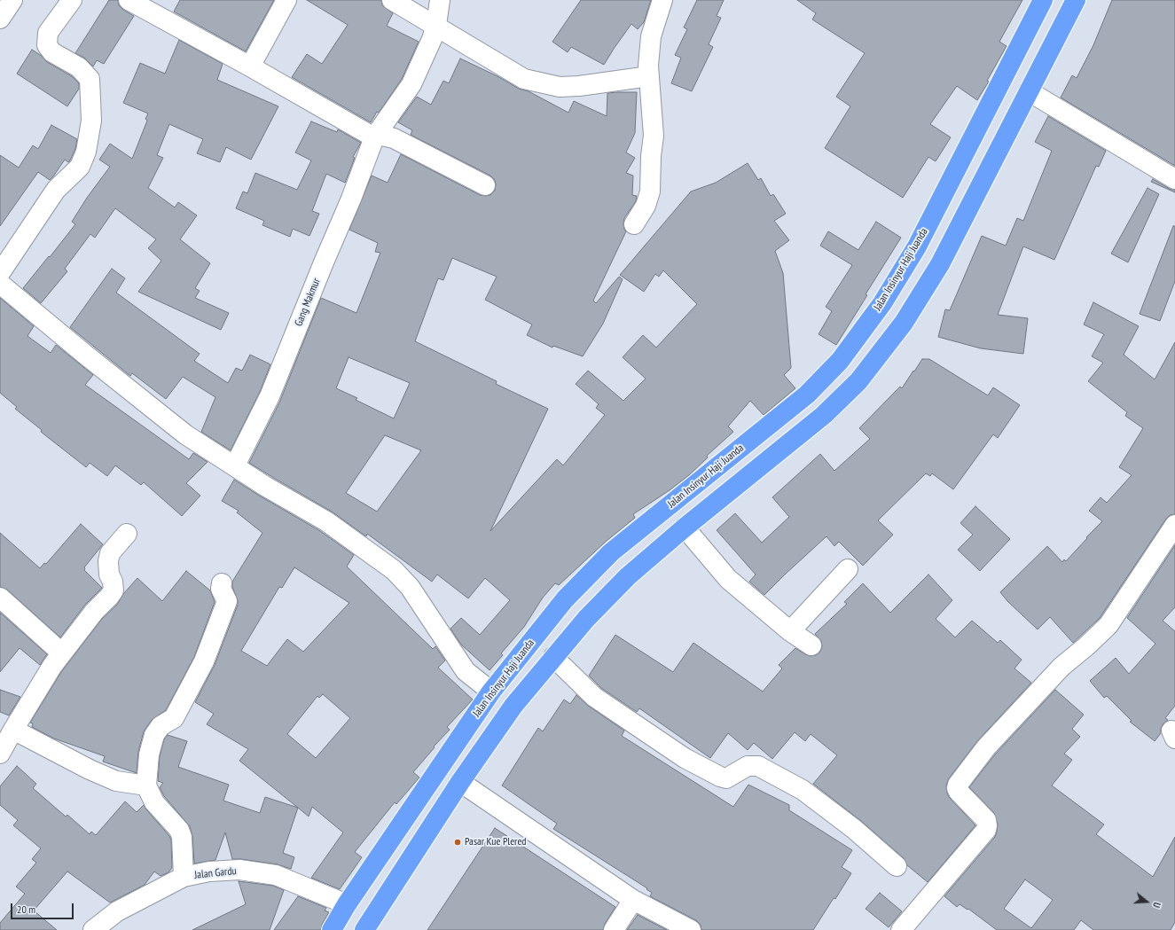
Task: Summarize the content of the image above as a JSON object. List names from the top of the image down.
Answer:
{
  "streets": {
    "highway": ["Jalan Insinyur Haji Juanda"],
    "street": ["Gang Makmur", "Jalan Gardu"]
  },
  "crossings": [
    ["Jalan Insinyur Haji Juanda", "Jalan Gardu"]
  ],
  "places": ["Pasar Kue Plered"],
  "scale_bar": "20 m",
  "north": "right"
}
